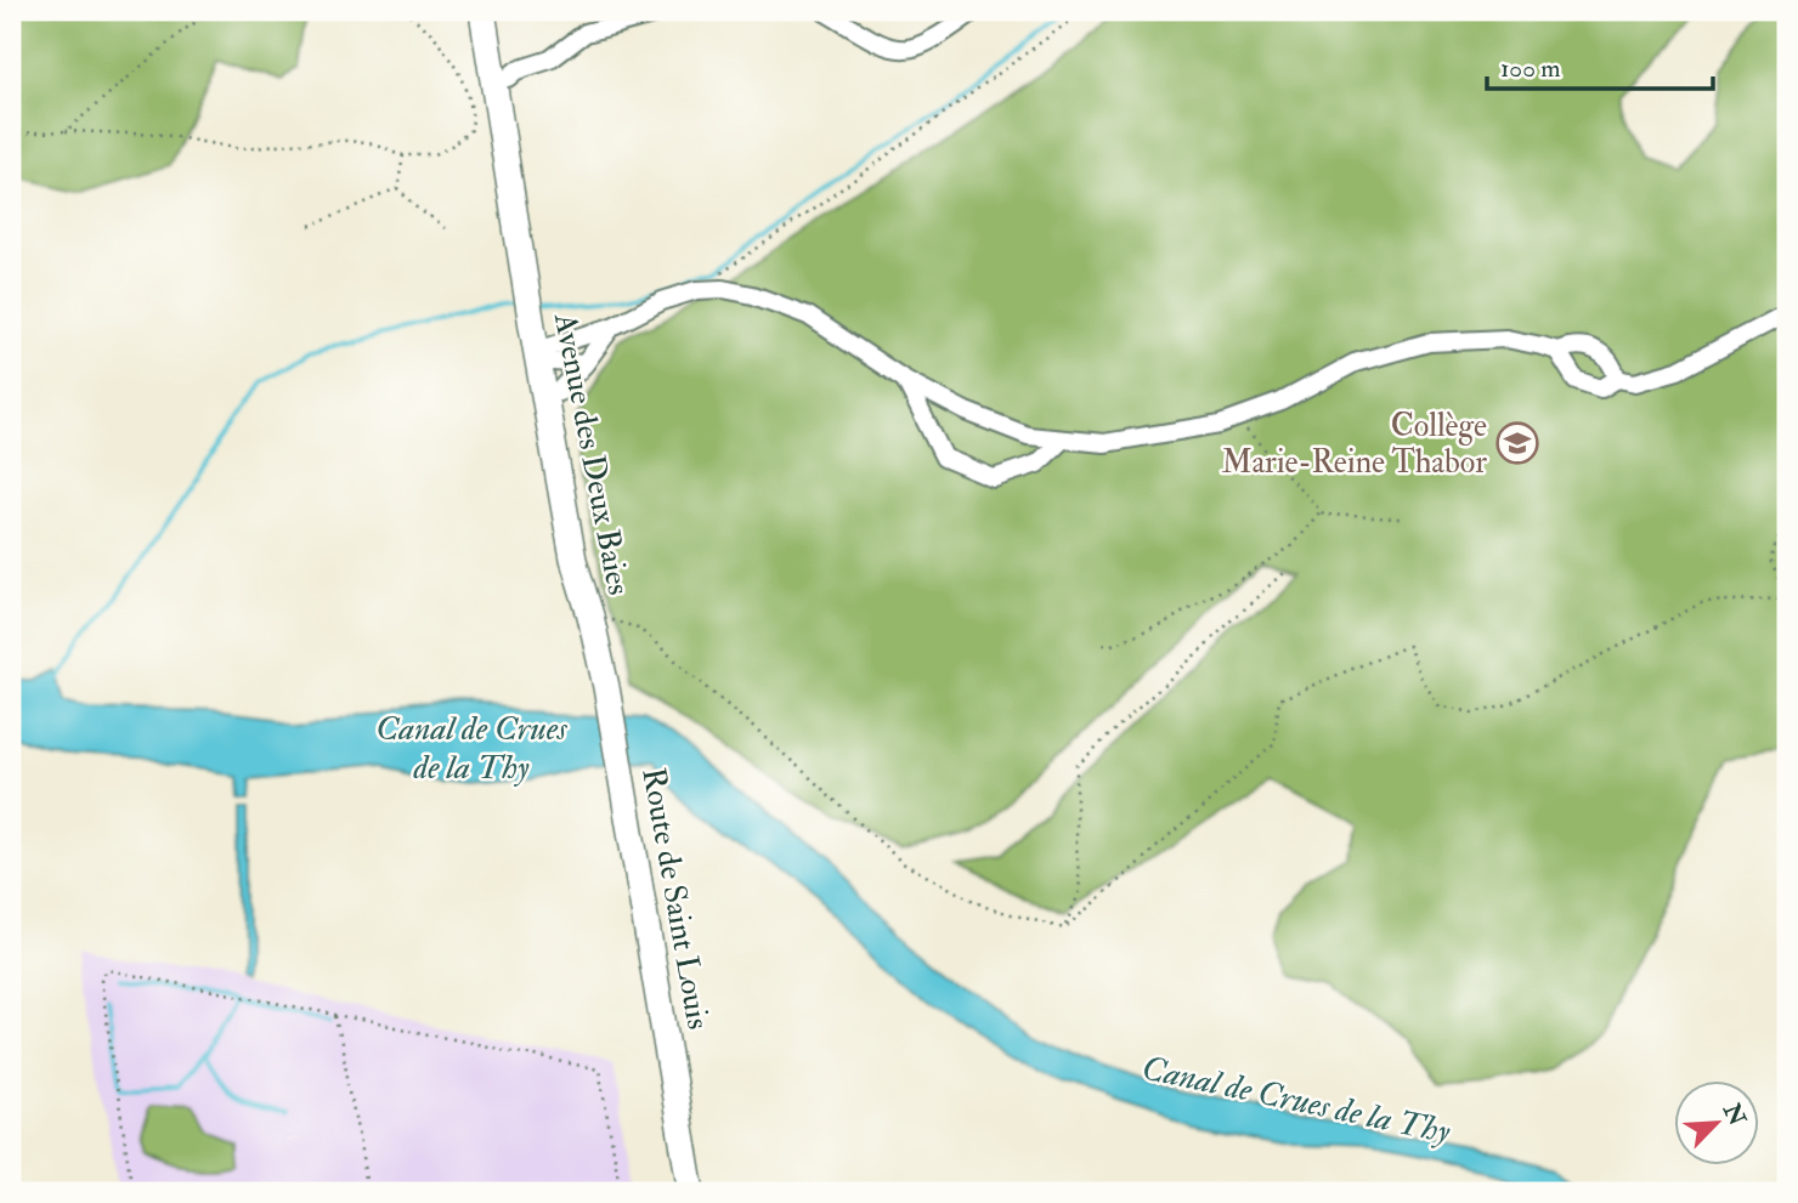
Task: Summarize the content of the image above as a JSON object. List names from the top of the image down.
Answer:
{
  "streets": {
    "main road": ["Avenue des Deux Baies", "Route de Saint Louis"]
  },
  "crossings": [
    ["Avenue des Deux Baies", "Route de Saint Louis"]
  ],
  "water": ["Canal de Crues de la Thy"],
  "places": {
    "school or university": ["Collège Marie-Reine Thabor"]
  },
  "scale_bar": "100 m",
  "north": "top right"
}
